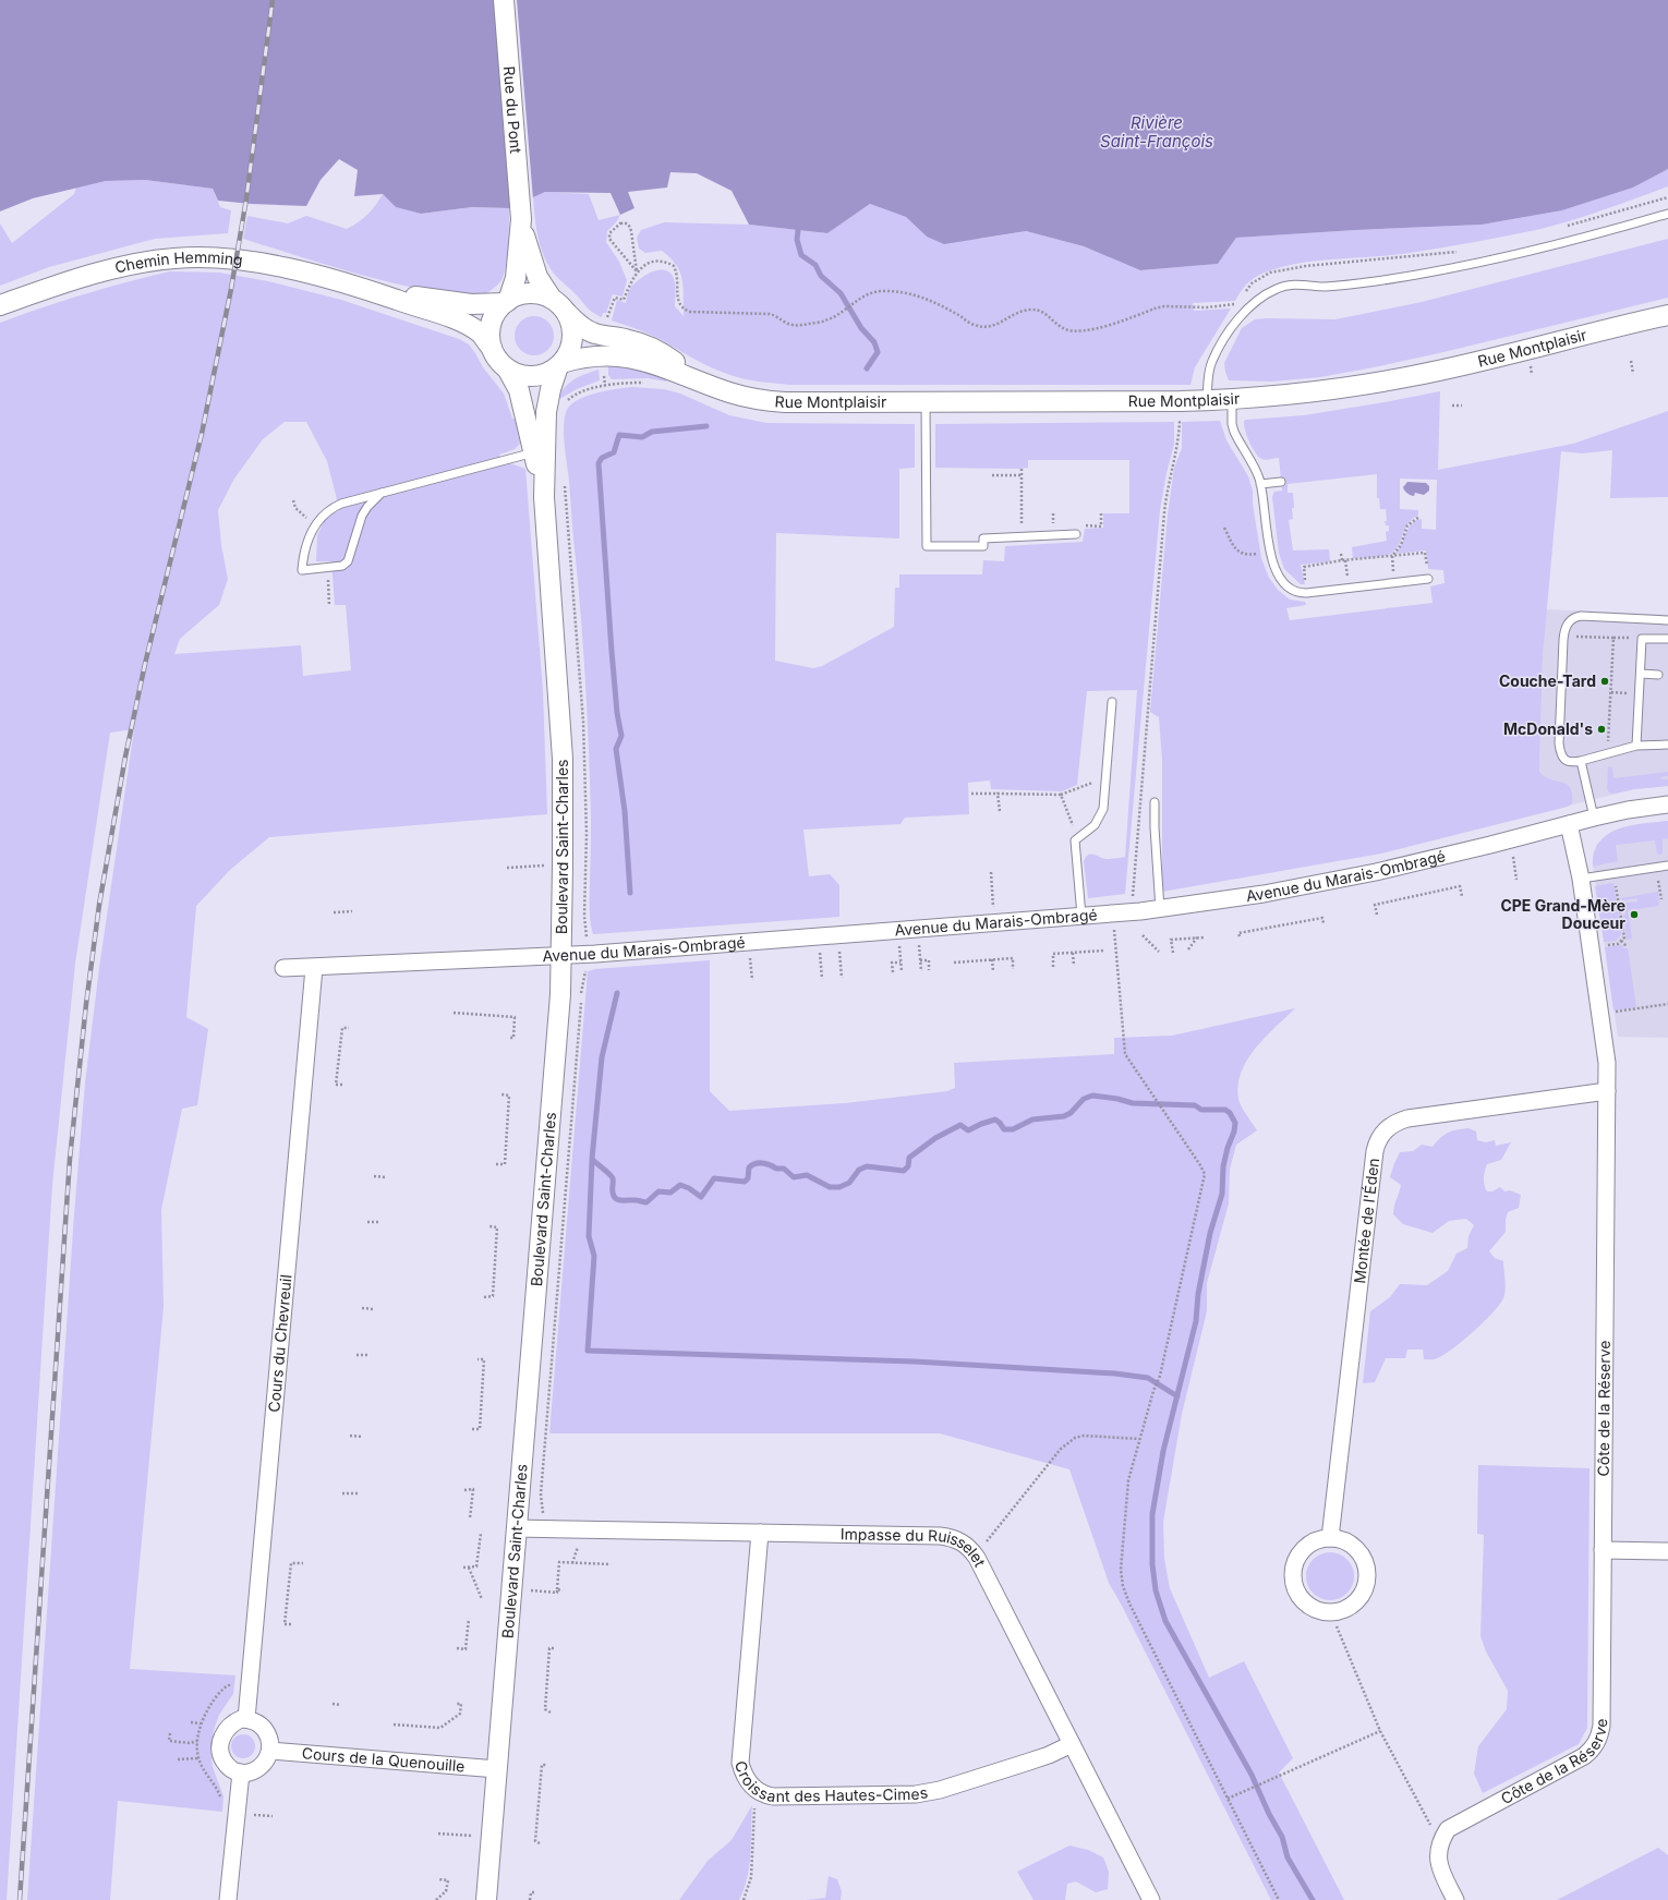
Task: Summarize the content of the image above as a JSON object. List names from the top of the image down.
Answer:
{
  "streets": {
    "street": [
      "Rue du Pont",
      "Chemin Hemming",
      "Rue Montplaisir",
      "Boulevard Saint-Charles",
      "Avenue du Marais-Ombragé",
      "Montée de l'Éden",
      "Cours du Chevreuil",
      "Côte de la Réserve",
      "Impasse du Ruisselet",
      "Cours de la Quenouille",
      "Croissant des Hautes-Cimes"
    ]
  },
  "crossings": [
    ["Chemin Hemming", "Rue Montplaisir"],
    ["Chemin Hemming", "Boulevard Saint-Charles"],
    ["Rue Montplaisir", "Boulevard Saint-Charles"],
    ["Boulevard Saint-Charles", "Avenue du Marais-Ombragé"],
    ["Boulevard Saint-Charles", "Impasse du Ruisselet"],
    ["Boulevard Saint-Charles", "Cours de la Quenouille"],
    ["Avenue du Marais-Ombragé", "Cours du Chevreuil"],
    ["Avenue du Marais-Ombragé", "Côte de la Réserve"],
    ["Montée de l'Éden", "Côte de la Réserve"],
    ["Cours du Chevreuil", "Cours de la Quenouille"],
    ["Impasse du Ruisselet", "Croissant des Hautes-Cimes"]
  ],
  "water": ["Rivière Saint-François"],
  "places": ["Couche-Tard", "McDonald's", "CPE Grand-Mère Douceur"]
}
